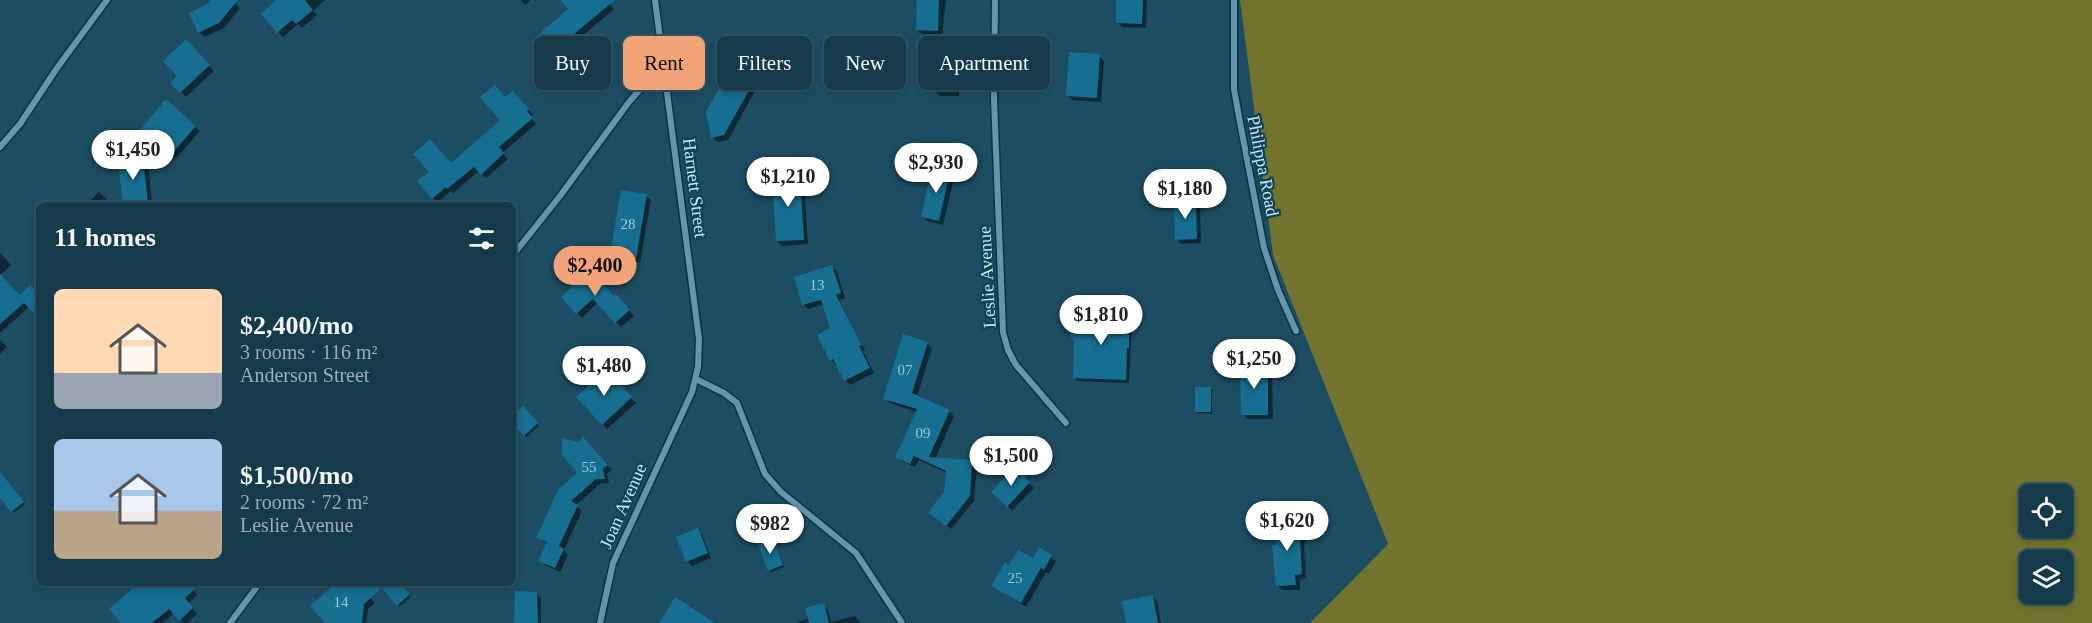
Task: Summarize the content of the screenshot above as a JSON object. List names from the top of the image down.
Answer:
{
  "streets": {
    "street": [
      "Philippa Road",
      "Harnett Street",
      "Leslie Avenue",
      "Joan Avenue"
    ]
  },
  "crossings": [
    ["Harnett Street", "Joan Avenue"]
  ],
  "house_numbers": [
    "28",
    "13",
    "07",
    "09",
    "55",
    "25",
    "14"
  ],
  "page": {
    "chip": [
      "Buy",
      "Rent",
      "Filters",
      "New",
      "Apartment"
    ],
    "price": [
      "$1,450",
      "$2,930",
      "$1,210",
      "$1,180",
      "$2,400",
      "$1,810",
      "$1,250",
      "$1,480",
      "$1,500",
      "$1,620",
      "$982"
    ],
    "heading": "11 homes",
    "list": [
      {
        "name": "$2,400/mo",
        "note": "3 rooms · 116 m² · Anderson Street"
      },
      {
        "name": "$1,500/mo",
        "note": "2 rooms · 72 m² · Leslie Avenue"
      }
    ]
  }
}
